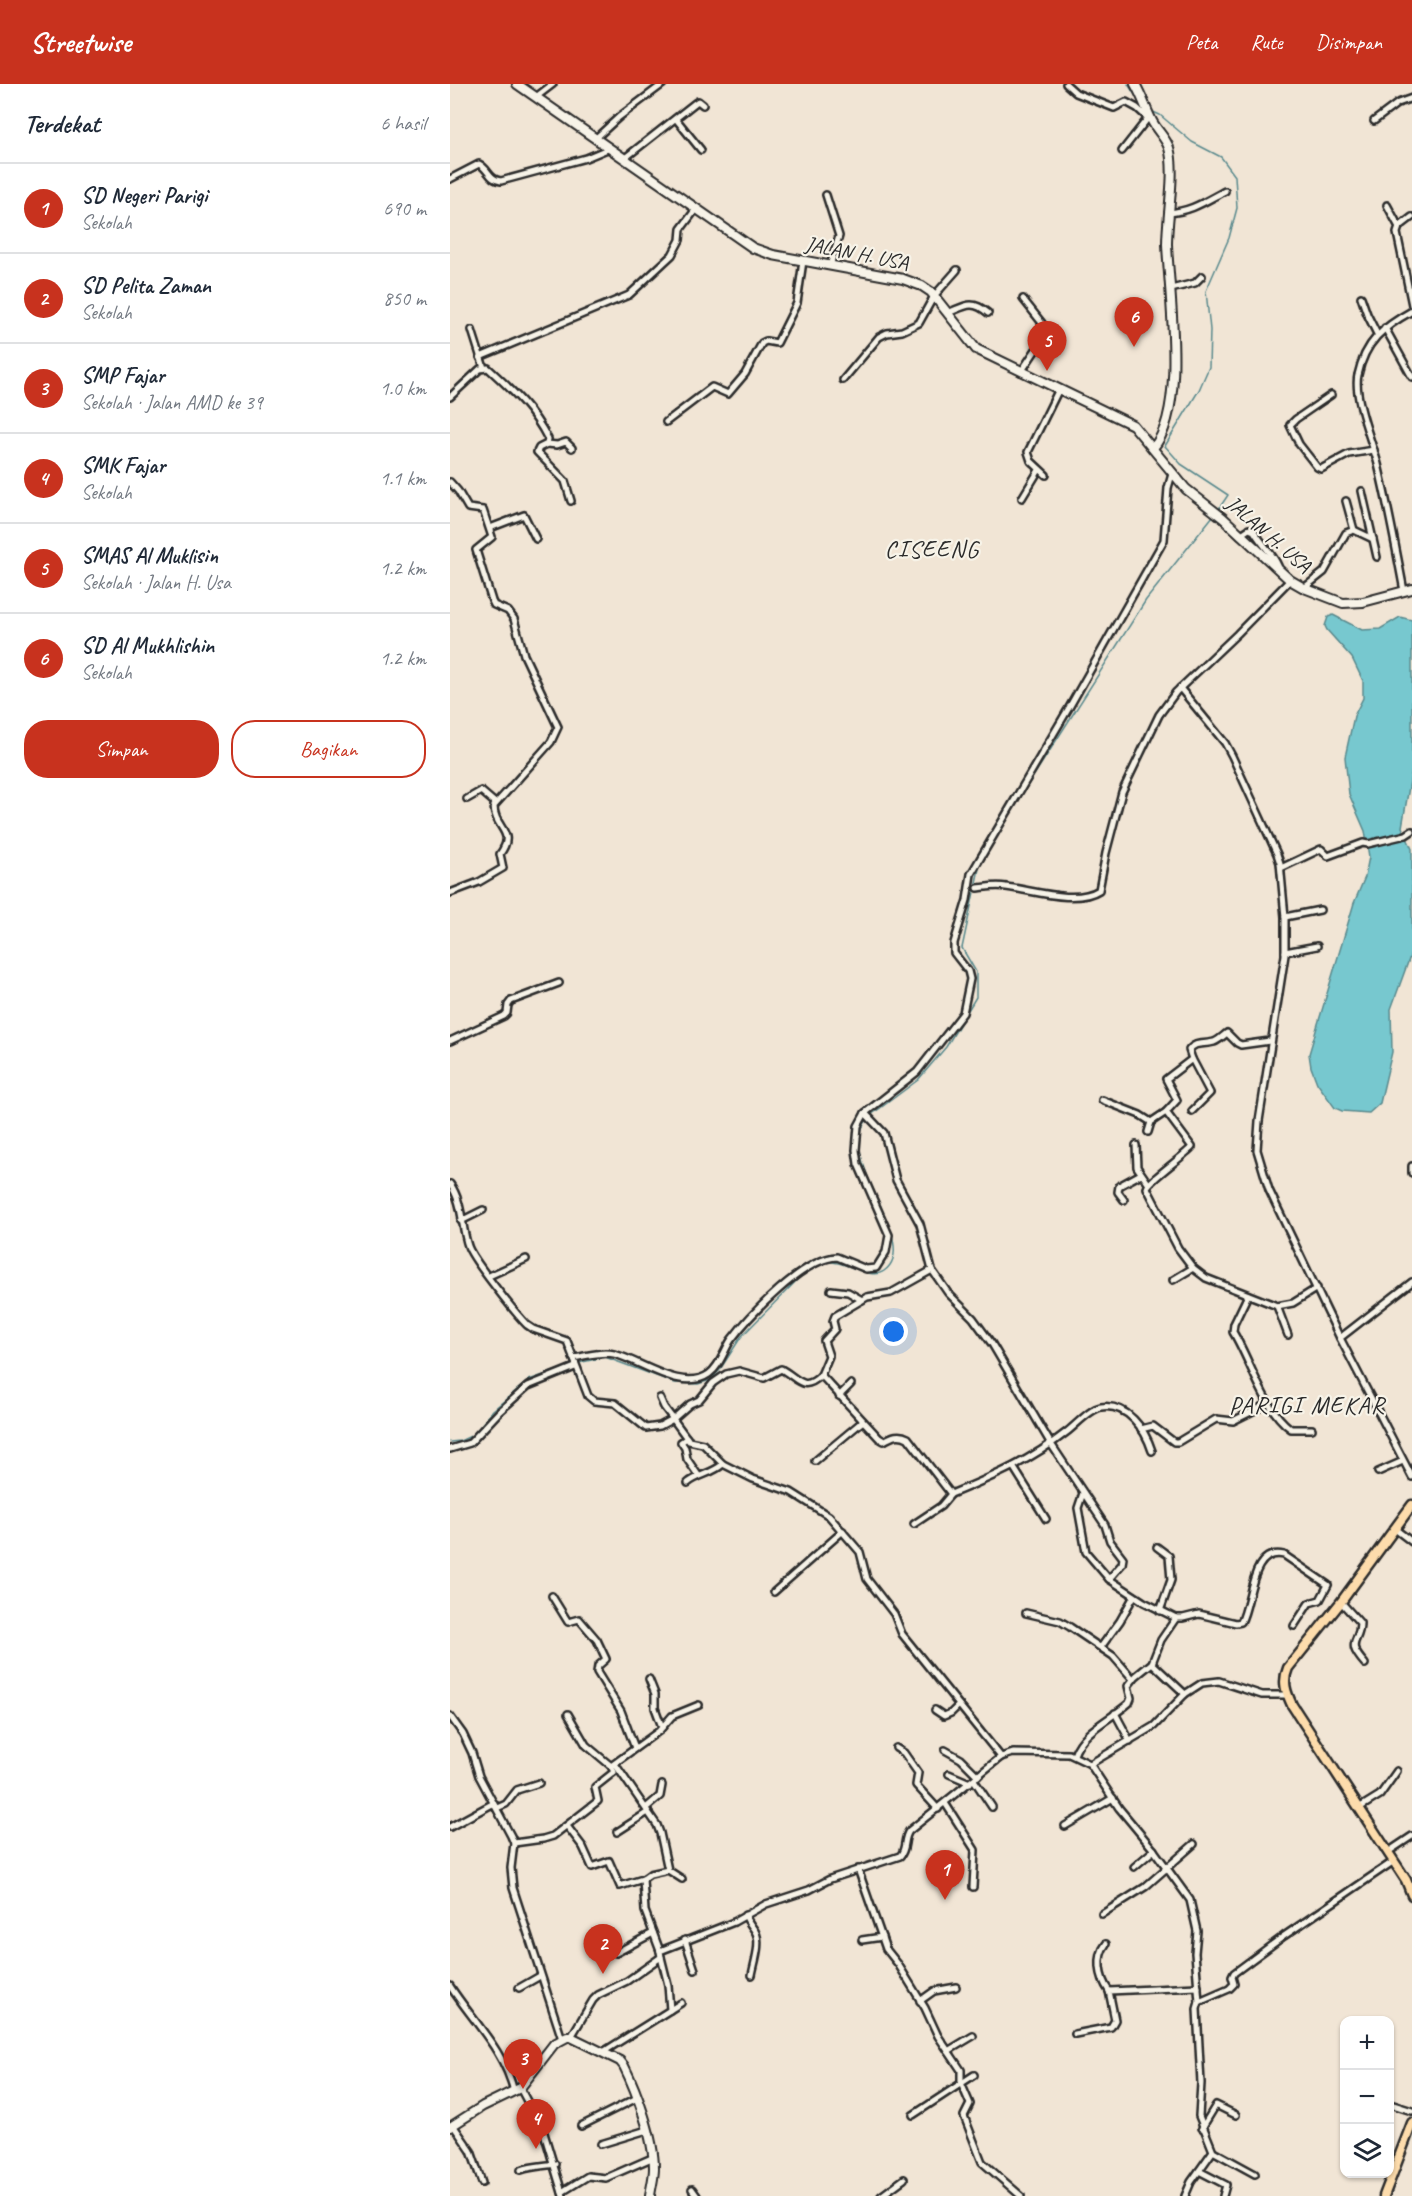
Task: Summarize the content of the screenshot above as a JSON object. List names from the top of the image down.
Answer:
{
  "streets": {
    "street": ["JALAN H. USA"]
  },
  "districts": ["CISEENG", "PARIGI MEKAR"],
  "page": {
    "header": "Streetwise",
    "nav": ["Peta", "Rute", "Disimpan"],
    "heading": ["Terdekat", "6 hasil"],
    "list": [
      {
        "mark": "1",
        "name": "SD Negeri Parigi",
        "note": "Sekolah",
        "value": "690 m"
      },
      {
        "mark": "2",
        "name": "SD Pelita Zaman",
        "note": "Sekolah",
        "value": "850 m"
      },
      {
        "mark": "3",
        "name": "SMP Fajar",
        "note": "Sekolah · Jalan AMD ke 39",
        "value": "1.0 km"
      },
      {
        "mark": "4",
        "name": "SMK Fajar",
        "note": "Sekolah",
        "value": "1.1 km"
      },
      {
        "mark": "5",
        "name": "SMAS Al Muklisin",
        "note": "Sekolah · Jalan H. Usa",
        "value": "1.2 km"
      },
      {
        "mark": "6",
        "name": "SD Al Mukhlishin",
        "note": "Sekolah",
        "value": "1.2 km"
      }
    ],
    "pins": [
      "6",
      "5",
      "1",
      "2",
      "3",
      "4"
    ],
    "buttons": ["Simpan", "Bagikan"],
    "map_buttons": ["+", "−"]
  }
}
